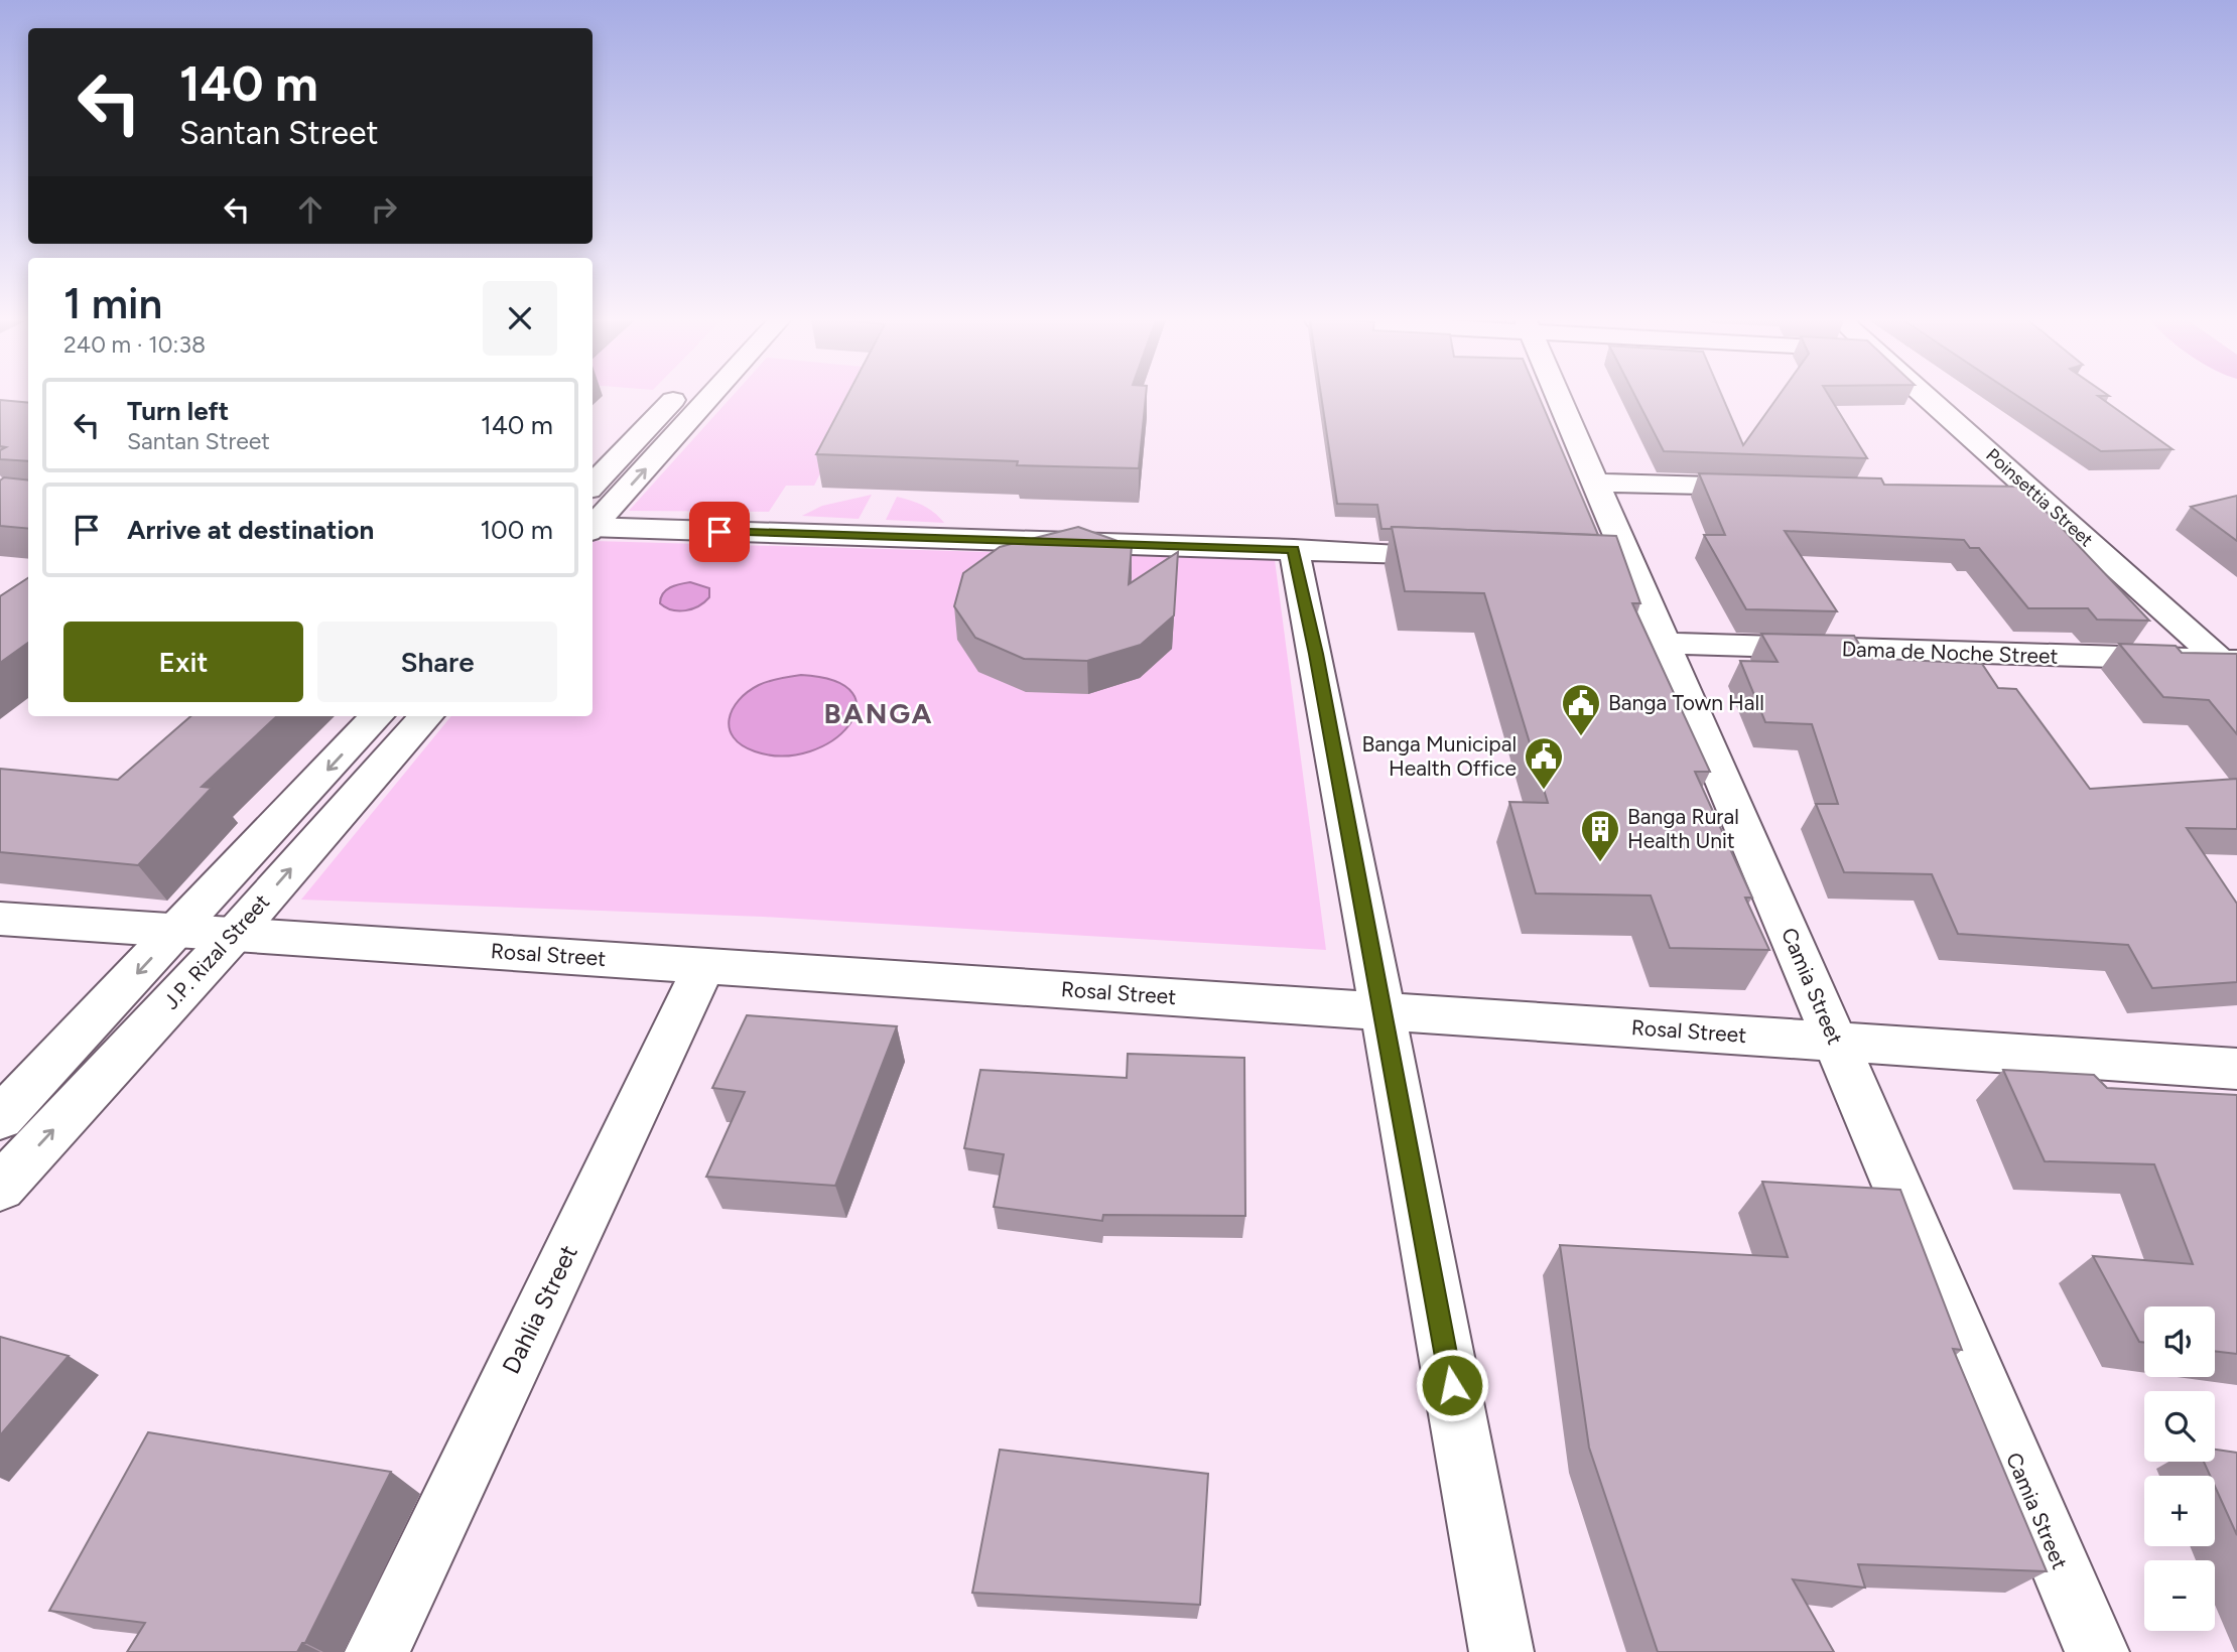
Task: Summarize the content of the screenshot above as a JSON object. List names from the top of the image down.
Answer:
{
  "streets": {
    "street": [
      "Poinsettia Street",
      "Dama de Noche Street",
      "J.P. Rizal Street",
      "Rosal Street",
      "Camia Street",
      "Dahlia Street"
    ]
  },
  "crossings": [
    ["Poinsettia Street", "Dama de Noche Street"],
    ["Dama de Noche Street", "Camia Street"],
    ["J.P. Rizal Street", "Rosal Street"],
    ["Rosal Street", "Camia Street"],
    ["Rosal Street", "Dahlia Street"]
  ],
  "districts": ["BANGA"],
  "places": {
    "public building": ["Banga Town Hall", "Banga Municipal Health Office"],
    "building": ["Banga Rural Health Unit"]
  },
  "page": {
    "turn": ["140 m", "Santan Street"],
    "heading": ["1 min", "240 m · 10:38"],
    "list": [
      {
        "name": "Turn left",
        "note": "Santan Street",
        "value": "140 m"
      },
      {
        "name": "Arrive at destination",
        "value": "100 m"
      }
    ],
    "buttons": ["Exit", "Share"],
    "map_buttons": ["+", "−"]
  }
}
